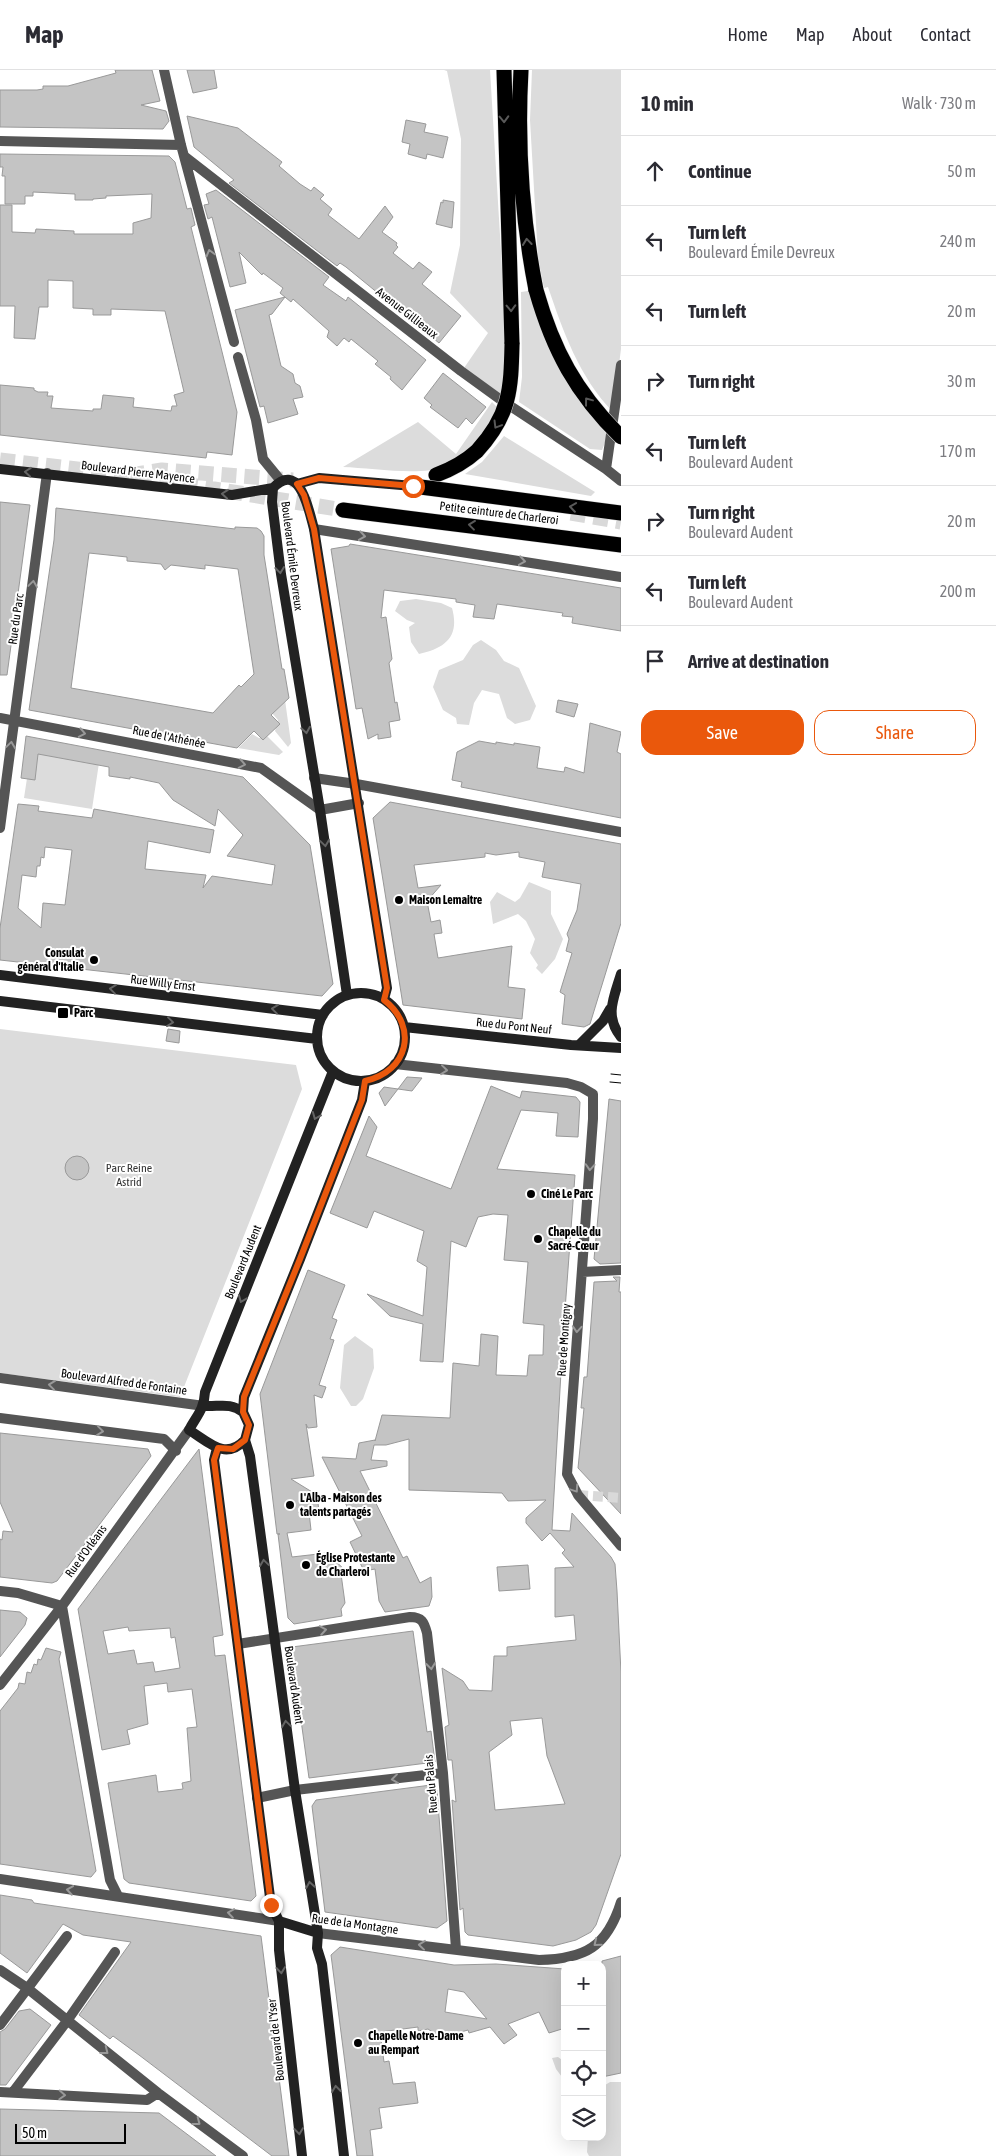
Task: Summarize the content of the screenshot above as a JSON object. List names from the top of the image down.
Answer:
{
  "streets": {
    "highway": ["Petite ceinture de Charleroi"],
    "street": [
      "Avenue Gillieaux",
      "Boulevard Pierre Mayence",
      "Boulevard Émile Devreux",
      "Rue du Parc",
      "Rue de l'Athénée",
      "Rue Willy Ernst",
      "Rue du Pont Neuf",
      "Boulevard Audent",
      "Rue de Montigny",
      "Boulevard Alfred de Fontaine",
      "Rue d'Orléans",
      "Rue du Palais",
      "Rue de la Montagne",
      "Boulevard de l'Yser"
    ]
  },
  "crossings": [
    ["Boulevard Pierre Mayence", "Boulevard Émile Devreux"],
    ["Boulevard Pierre Mayence", "Rue du Parc"],
    ["Boulevard Émile Devreux", "Rue de l'Athénée"],
    ["Boulevard Émile Devreux", "Rue Willy Ernst"],
    ["Boulevard Émile Devreux", "Rue du Pont Neuf"],
    ["Boulevard Émile Devreux", "Boulevard Audent"],
    ["Boulevard Émile Devreux", "Rue de Montigny"],
    ["Rue du Parc", "Rue de l'Athénée"],
    ["Rue Willy Ernst", "Rue du Pont Neuf"],
    ["Rue Willy Ernst", "Boulevard Audent"],
    ["Rue Willy Ernst", "Rue de Montigny"],
    ["Rue du Pont Neuf", "Boulevard Audent"],
    ["Rue du Pont Neuf", "Rue de Montigny"],
    ["Boulevard Audent", "Rue de Montigny"],
    ["Boulevard Audent", "Boulevard Alfred de Fontaine"],
    ["Boulevard Audent", "Rue d'Orléans"],
    ["Boulevard Audent", "Rue du Palais"],
    ["Boulevard Audent", "Rue de la Montagne"],
    ["Boulevard Alfred de Fontaine", "Rue d'Orléans"],
    ["Rue du Palais", "Rue de la Montagne"],
    ["Rue de la Montagne", "Boulevard de l'Yser"]
  ],
  "one_way": [
    "Boulevard Pierre Mayence",
    "Rue du Parc",
    "Rue de l'Athénée",
    "Rue de la Montagne"
  ],
  "parks": ["Parc Reine Astrid"],
  "places": {
    "other": [
      "Maison Lemaitre",
      "Consulat général d'Italie",
      "Ciné Le Parc",
      "Chapelle du Sacré-Cœur",
      "L'Alba - Maison des talents partagés",
      "Église Protestante de Charleroi",
      "Chapelle Notre-Dame au Rempart"
    ],
    "transit": ["Parc"]
  },
  "scale_bar": "50 m",
  "page": {
    "header": "Map",
    "nav": [
      "Home",
      "Map",
      "About",
      "Contact"
    ],
    "heading": ["10 min", "Walk · 730 m"],
    "list": [
      ["Continue", "50 m"],
      ["Turn left", "Boulevard Émile Devreux", "240 m"],
      ["Turn left", "20 m"],
      ["Turn right", "30 m"],
      ["Turn left", "Boulevard Audent", "170 m"],
      ["Turn right", "Boulevard Audent", "20 m"],
      ["Turn left", "Boulevard Audent", "200 m"],
      "Arrive at destination"
    ],
    "buttons": ["Save", "Share"],
    "map_buttons": ["+", "−"],
    "scale": "50 m"
  }
}
